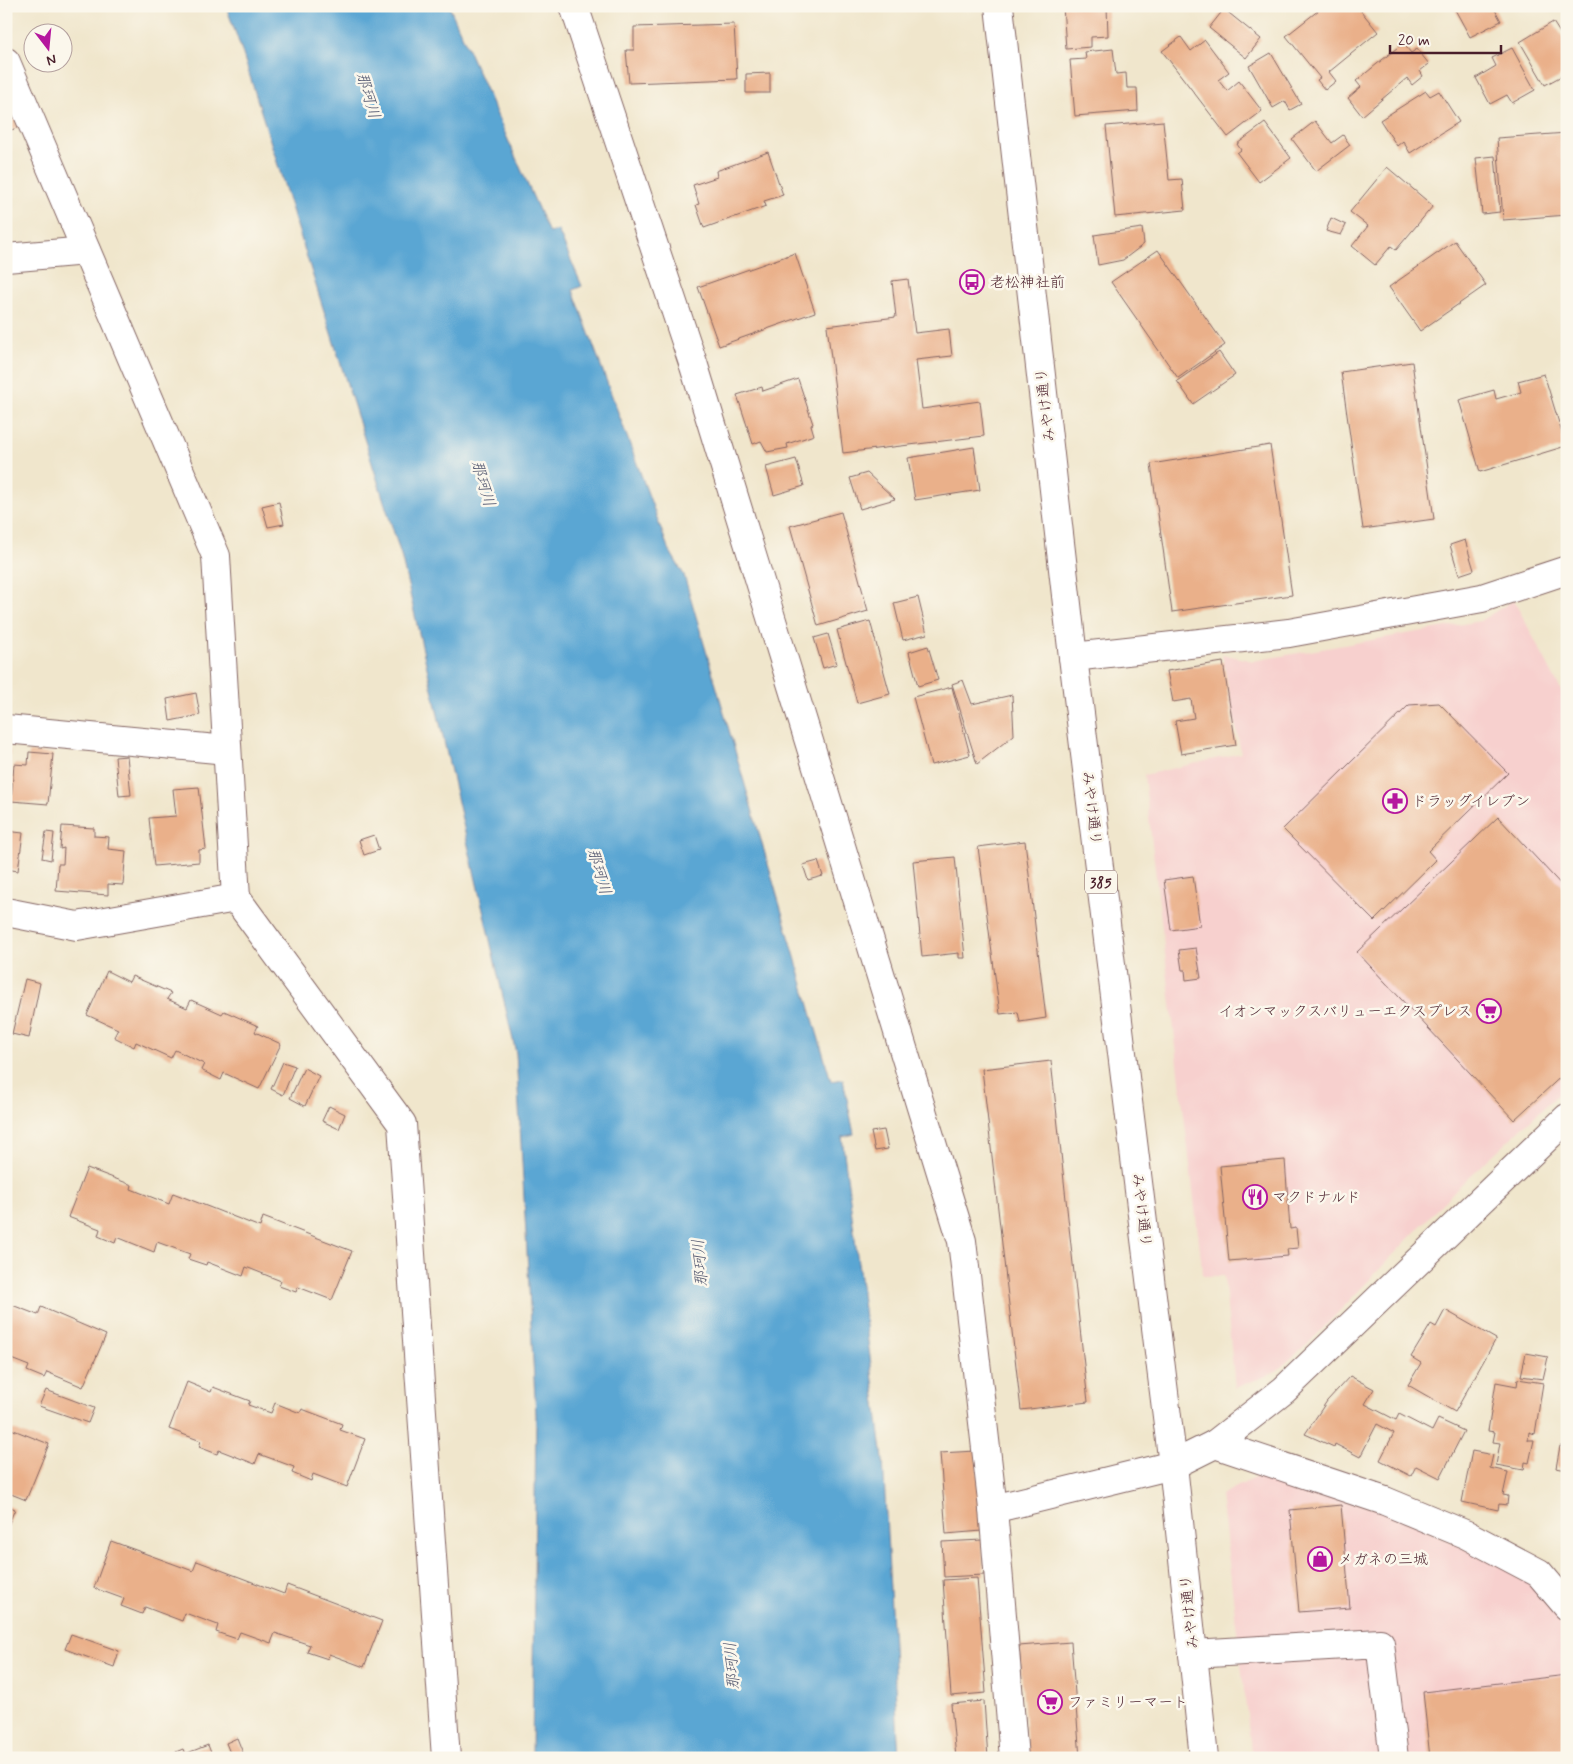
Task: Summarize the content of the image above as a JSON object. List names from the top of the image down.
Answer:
{
  "streets": {
    "main road": ["みやけ通り", "385"]
  },
  "water": ["那珂川"],
  "places": {
    "bus stop": ["老松神社前"],
    "pharmacy": ["ドラッグイレブン"],
    "supermarket": ["イオンマックスバリューエクスプレス", "ファミリーマート"],
    "restaurant": ["マクドナルド"],
    "shop": ["メガネの三城"]
  },
  "scale_bar": "20 m",
  "north": "bottom"
}
